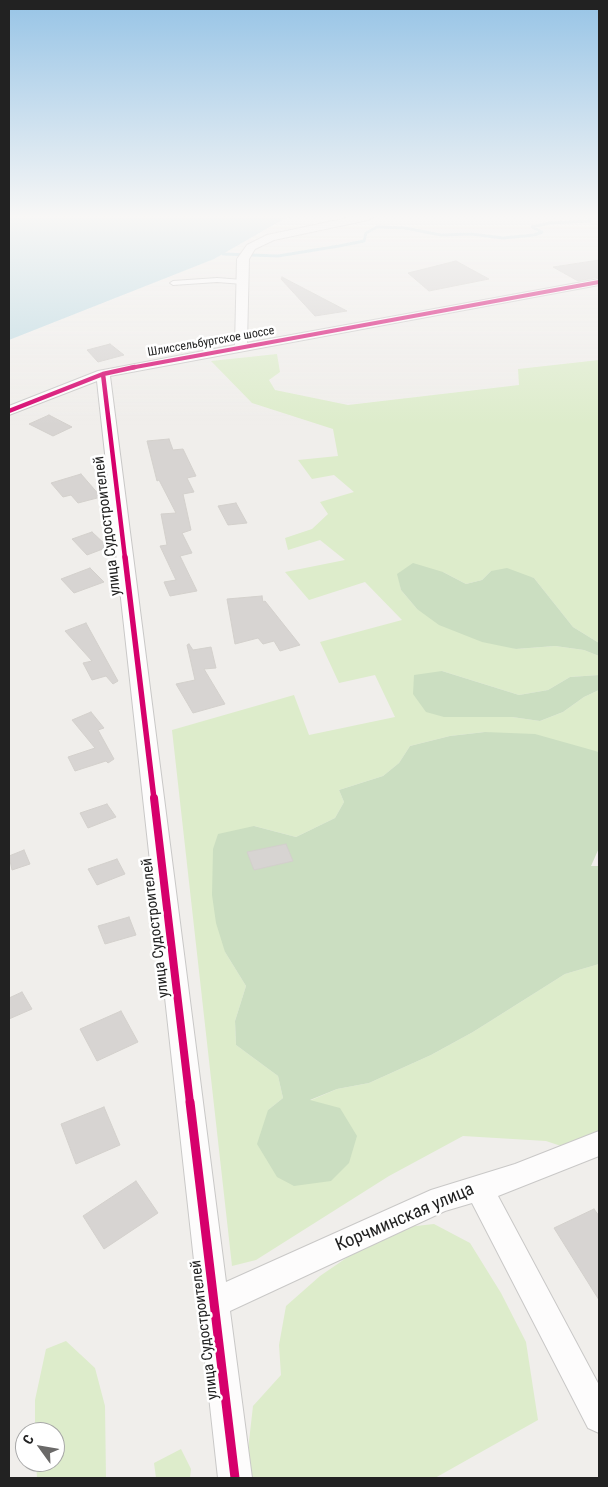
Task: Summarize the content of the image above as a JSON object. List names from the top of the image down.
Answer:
{
  "streets": {
    "street": ["Шлиссельбургское шоссе", "улица Судостроителей", "Корчминская улица"]
  },
  "crossings": [
    ["Шлиссельбургское шоссе", "улица Судостроителей"],
    ["улица Судостроителей", "Корчминская улица"]
  ],
  "north": "top left"
}
